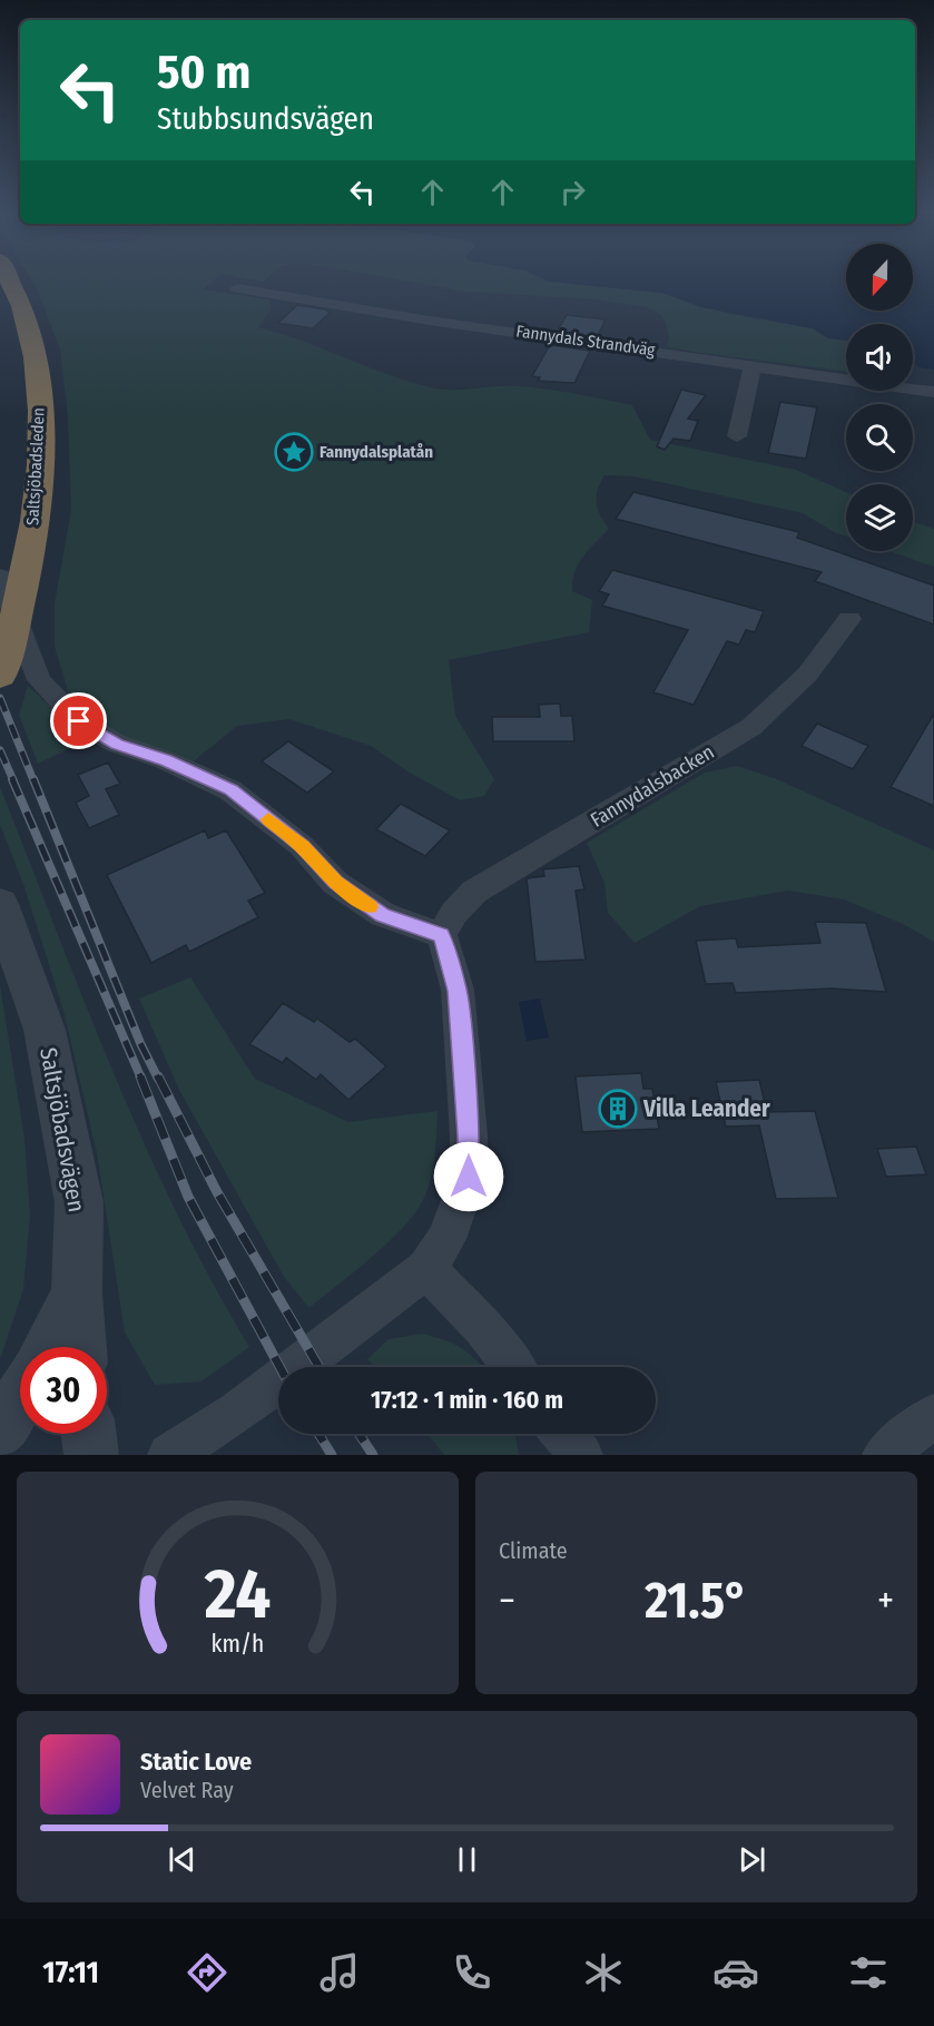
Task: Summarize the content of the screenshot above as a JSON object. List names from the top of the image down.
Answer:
{
  "streets": {
    "highway": ["Saltsjöbadsleden"],
    "street": ["Fannydals Strandväg", "Fannydalsbacken", "Saltsjöbadsvägen"]
  },
  "places": {
    "place": ["Fannydalsplatån"],
    "building": ["Villa Leander"]
  },
  "north": "bottom",
  "page": {
    "turn": ["50 m", "Stubbsundsvägen"],
    "limit": "30",
    "trip": "17:12 · 1 min · 160 m",
    "tile": "Climate",
    "heat": ["−", "21.5°", "+"],
    "song": ["Static Love", "Velvet Ray"],
    "tabs": "17:11",
    "gauge": ["24", "km/h"]
  }
}
